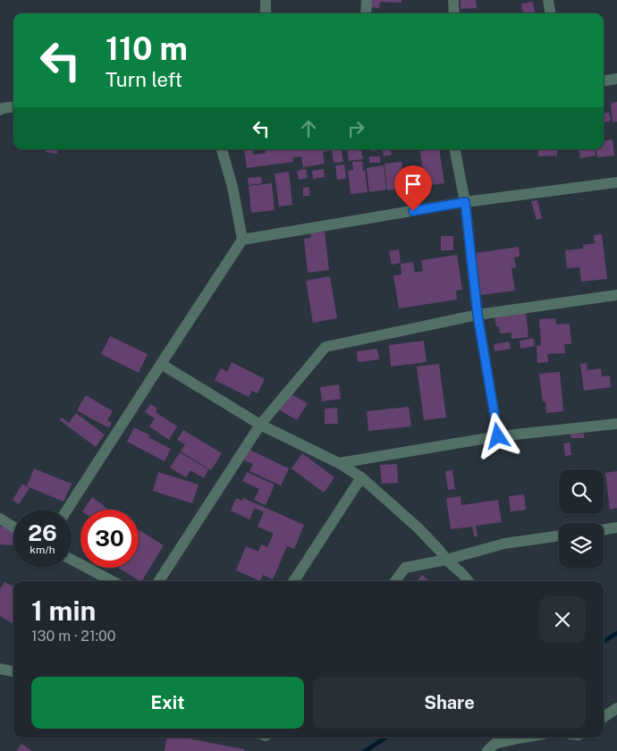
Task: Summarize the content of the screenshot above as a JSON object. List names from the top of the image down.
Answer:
{
  "page": {
    "turn": ["110 m", "Turn left"],
    "speed": "26 km/h",
    "limit": "30",
    "heading": ["1 min", "130 m · 21:00"],
    "buttons": ["Exit", "Share"]
  }
}
